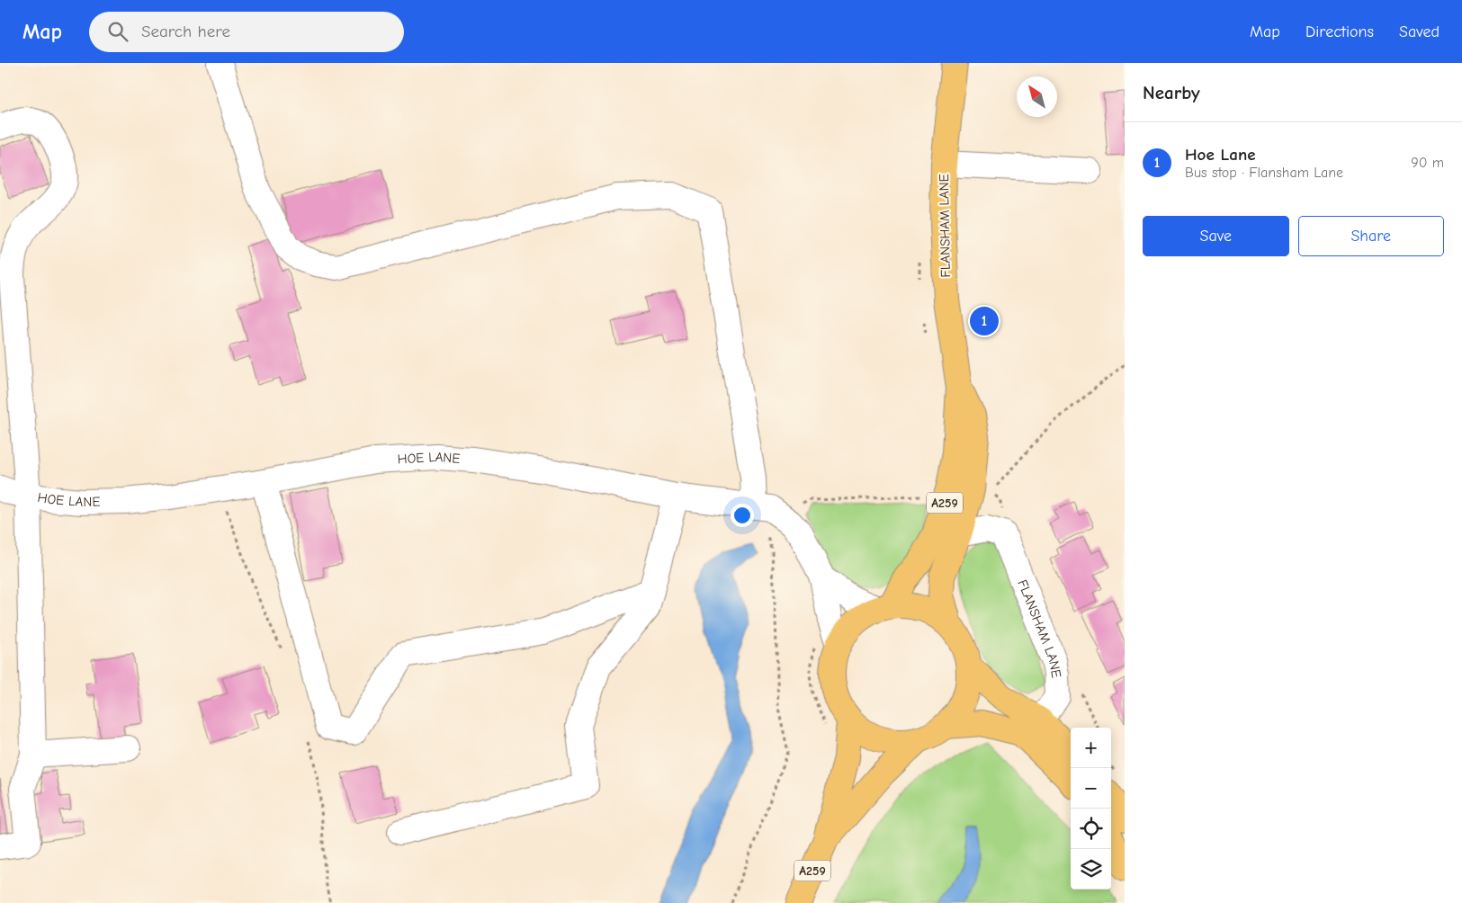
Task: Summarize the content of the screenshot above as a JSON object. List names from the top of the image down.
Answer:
{
  "streets": {
    "main road": ["FLANSHAM LANE", "A259"],
    "street": ["HOE LANE"]
  },
  "crossings": [
    ["FLANSHAM LANE", "HOE LANE"],
    ["FLANSHAM LANE", "A259"],
    ["HOE LANE", "A259"]
  ],
  "north": "top left",
  "page": {
    "header": "Map",
    "search": "Search here",
    "nav": ["Map", "Directions", "Saved"],
    "heading": "Nearby",
    "list": [
      {
        "mark": "1",
        "name": "Hoe Lane",
        "note": "Bus stop · Flansham Lane",
        "value": "90 m"
      }
    ],
    "buttons": ["Save", "Share"],
    "pins": "1",
    "map_buttons": ["+", "−"]
  }
}
